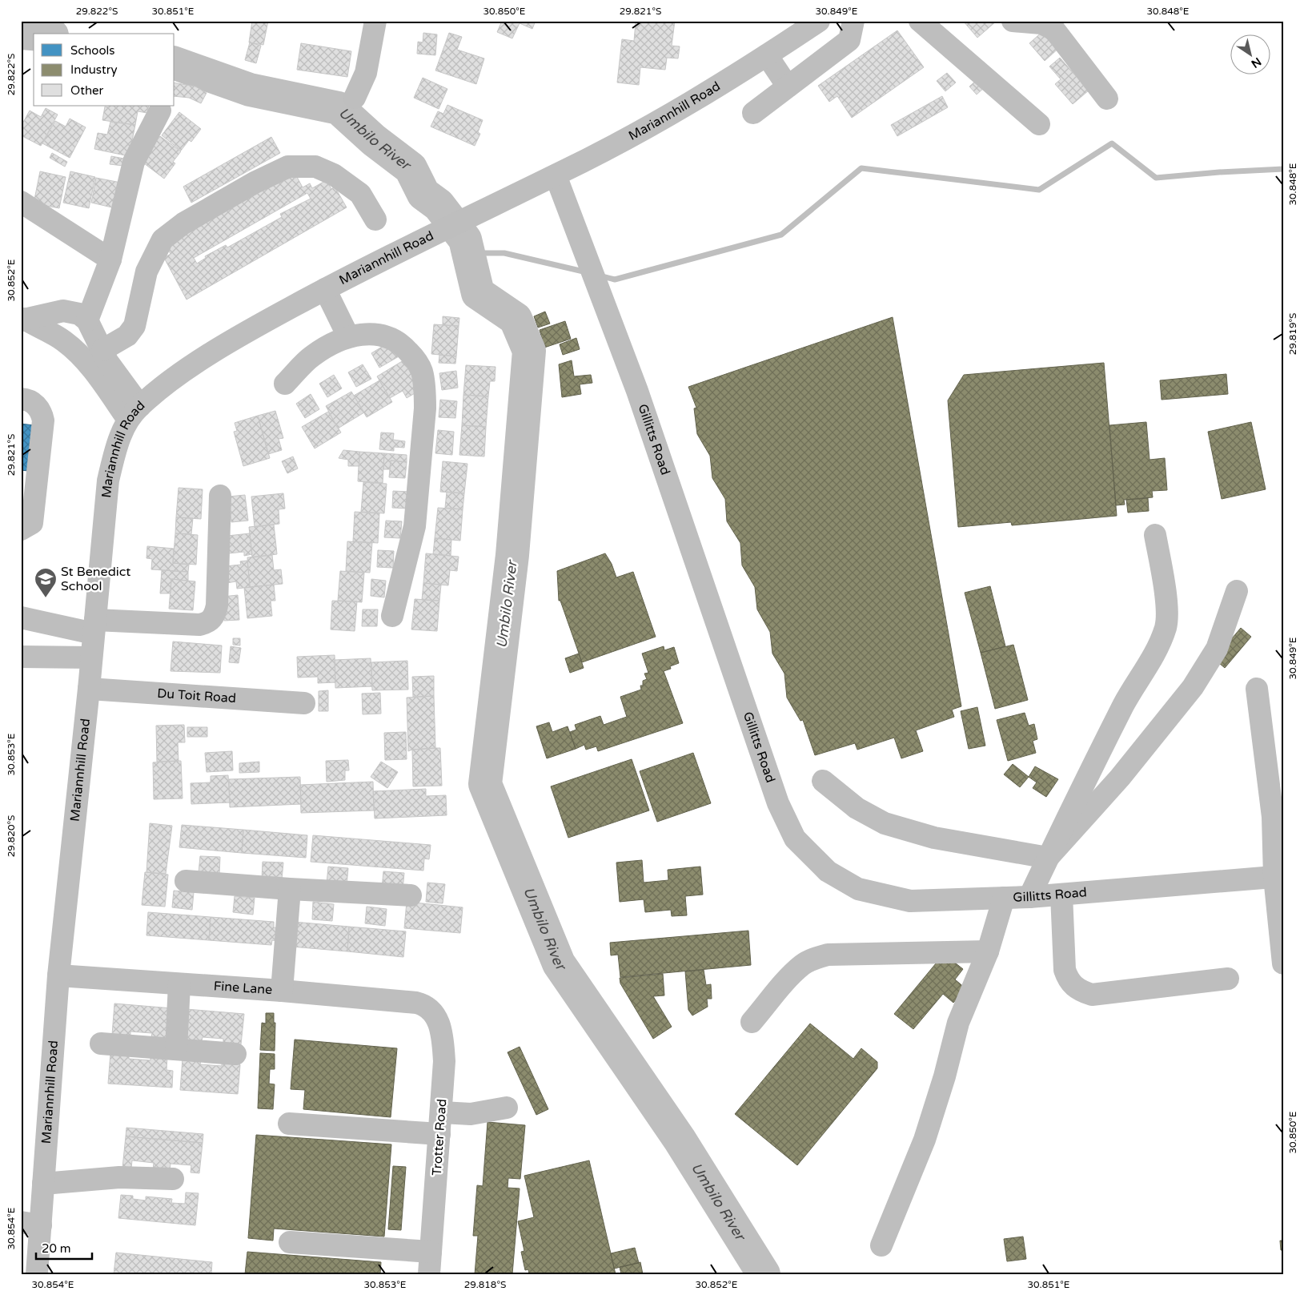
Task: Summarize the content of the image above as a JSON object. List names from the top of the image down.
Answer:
{
  "streets": {
    "street": [
      "Mariannhill Road",
      "Gillitts Road",
      "Du Toit Road",
      "Fine Lane",
      "Trotter Road"
    ]
  },
  "crossings": [
    ["Mariannhill Road", "Gillitts Road"],
    ["Mariannhill Road", "Du Toit Road"],
    ["Mariannhill Road", "Fine Lane"],
    ["Fine Lane", "Trotter Road"]
  ],
  "water": ["Umbilo River"],
  "places": {
    "school or university": ["St Benedict School"]
  },
  "legend": ["Schools", "Industry", "Other"],
  "scale_bar": "20 m",
  "north": "bottom right",
  "coordinates": [
    "29.822°S",
    "30.851°E",
    "30.850°E",
    "29.821°S",
    "30.849°E",
    "30.848°E",
    "30.852°E",
    "29.819°S",
    "30.853°E",
    "29.820°S",
    "30.854°E",
    "29.818°S"
  ]
}
